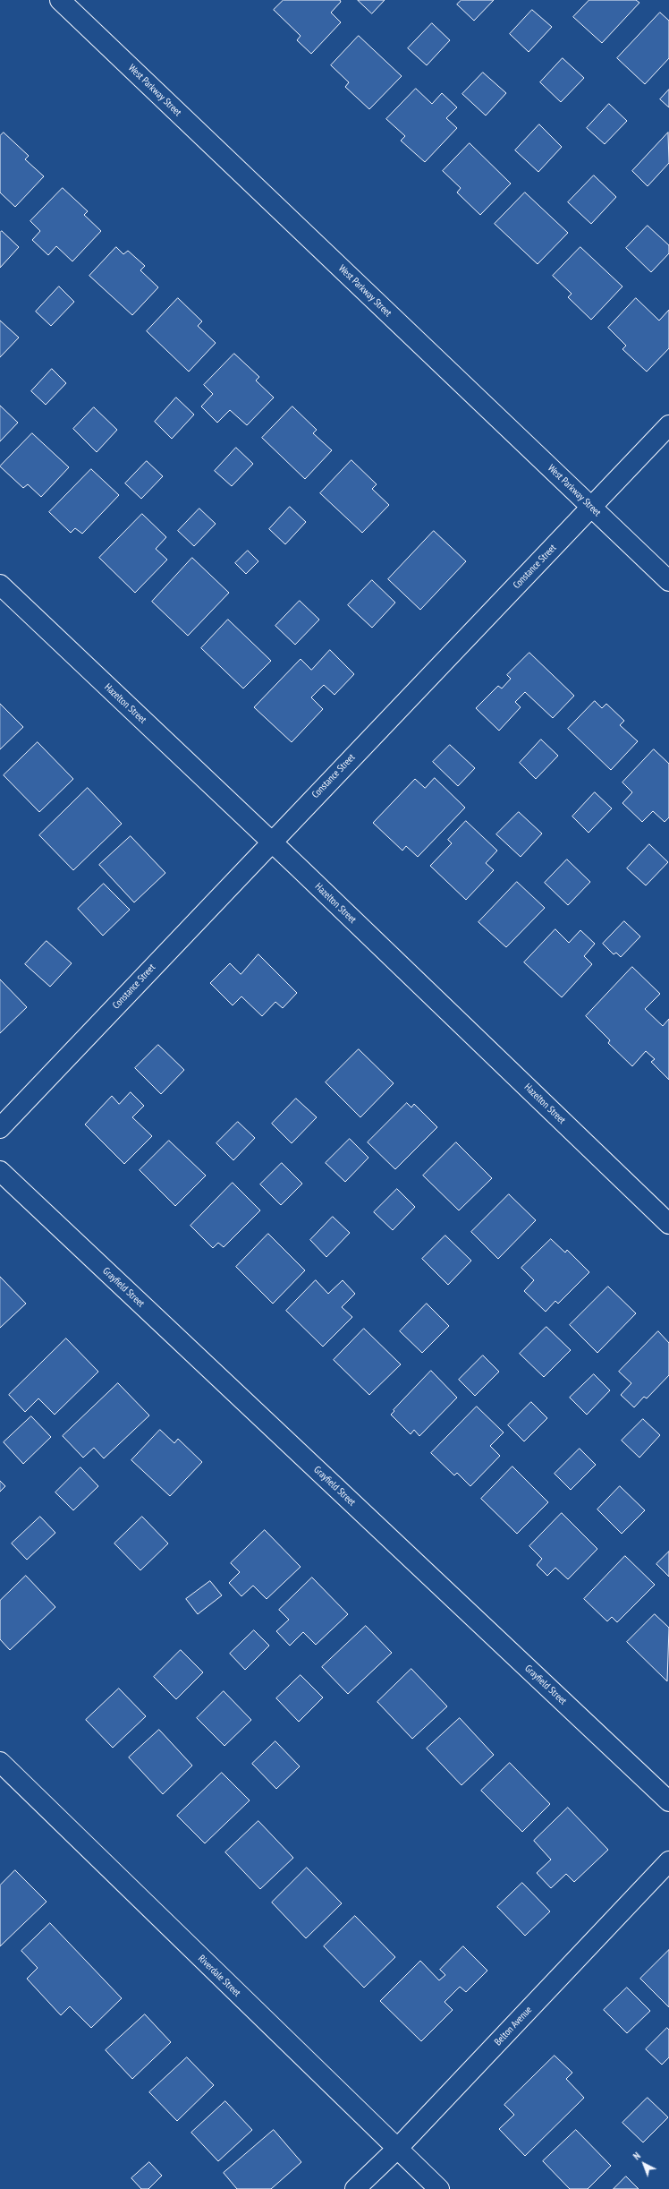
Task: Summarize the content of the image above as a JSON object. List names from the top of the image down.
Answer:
{
  "streets": {
    "street": [
      "West Parkway Street",
      "Constance Street",
      "Hazelton Street",
      "Grayfield Street",
      "Riverdale Street",
      "Belton Avenue"
    ]
  },
  "crossings": [
    ["West Parkway Street", "Constance Street"],
    ["Constance Street", "Hazelton Street"],
    ["Riverdale Street", "Belton Avenue"]
  ],
  "north": "top left"
}
